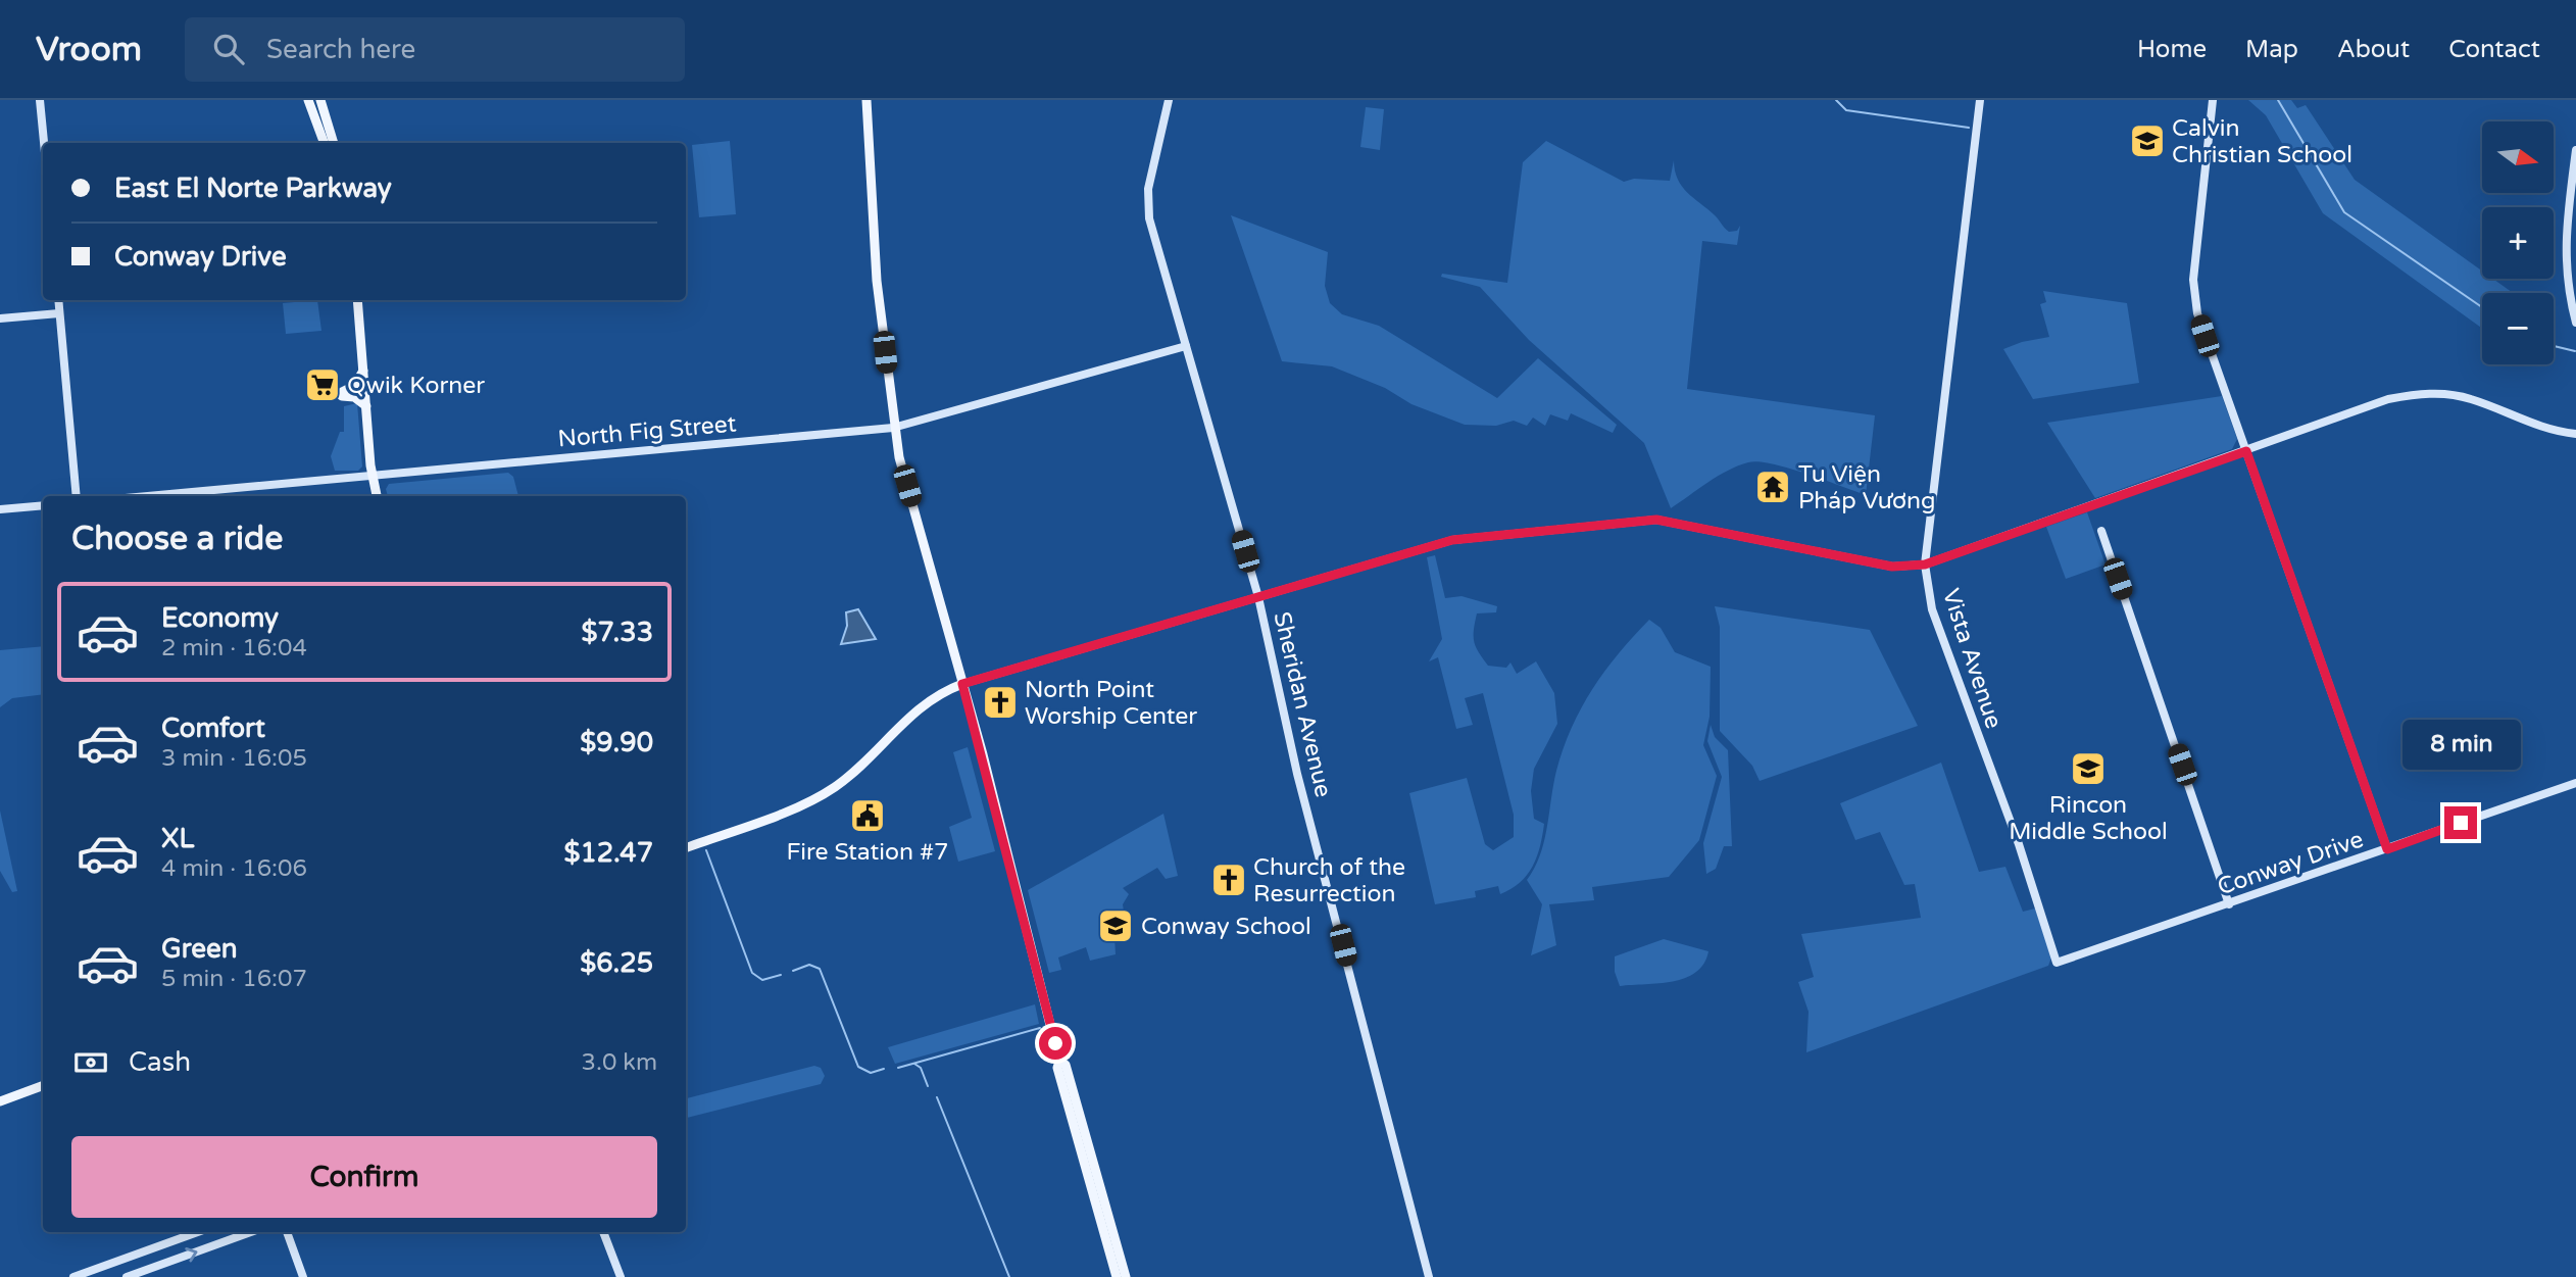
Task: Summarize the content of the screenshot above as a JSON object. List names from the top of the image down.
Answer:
{
  "streets": {
    "street": [
      "North Fig Street",
      "Vista Avenue",
      "Sheridan Avenue",
      "Conway Drive"
    ]
  },
  "crossings": [
    ["North Fig Street", "Sheridan Avenue"],
    ["Vista Avenue", "Conway Drive"]
  ],
  "places": {
    "school or university": ["Calvin Christian School", "Rincon Middle School", "Conway School"],
    "supermarket": ["Qwik Korner"],
    "temple": ["Tu Viện Pháp Vương"],
    "church": ["North Point Worship Center", "Church of the Resurrection"],
    "public building": ["Fire Station #7"]
  },
  "north": "right",
  "page": {
    "header": "Vroom",
    "search": "Search here",
    "nav": [
      "Home",
      "Map",
      "About",
      "Contact"
    ],
    "map_buttons": ["+", "−"],
    "banner": ["East El Norte Parkway", "Conway Drive"],
    "heading": "Choose a ride",
    "list": [
      {
        "name": "Economy",
        "note": "2 min · 16:04",
        "value": "$7.33"
      },
      {
        "name": "Comfort",
        "note": "3 min · 16:05",
        "value": "$9.90"
      },
      {
        "name": "XL",
        "note": "4 min · 16:06",
        "value": "$12.47"
      },
      {
        "name": "Green",
        "note": "5 min · 16:07",
        "value": "$6.25"
      }
    ],
    "bubble": "8 min",
    "pay": ["Cash", "3.0 km"],
    "buttons": "Confirm"
  }
}
